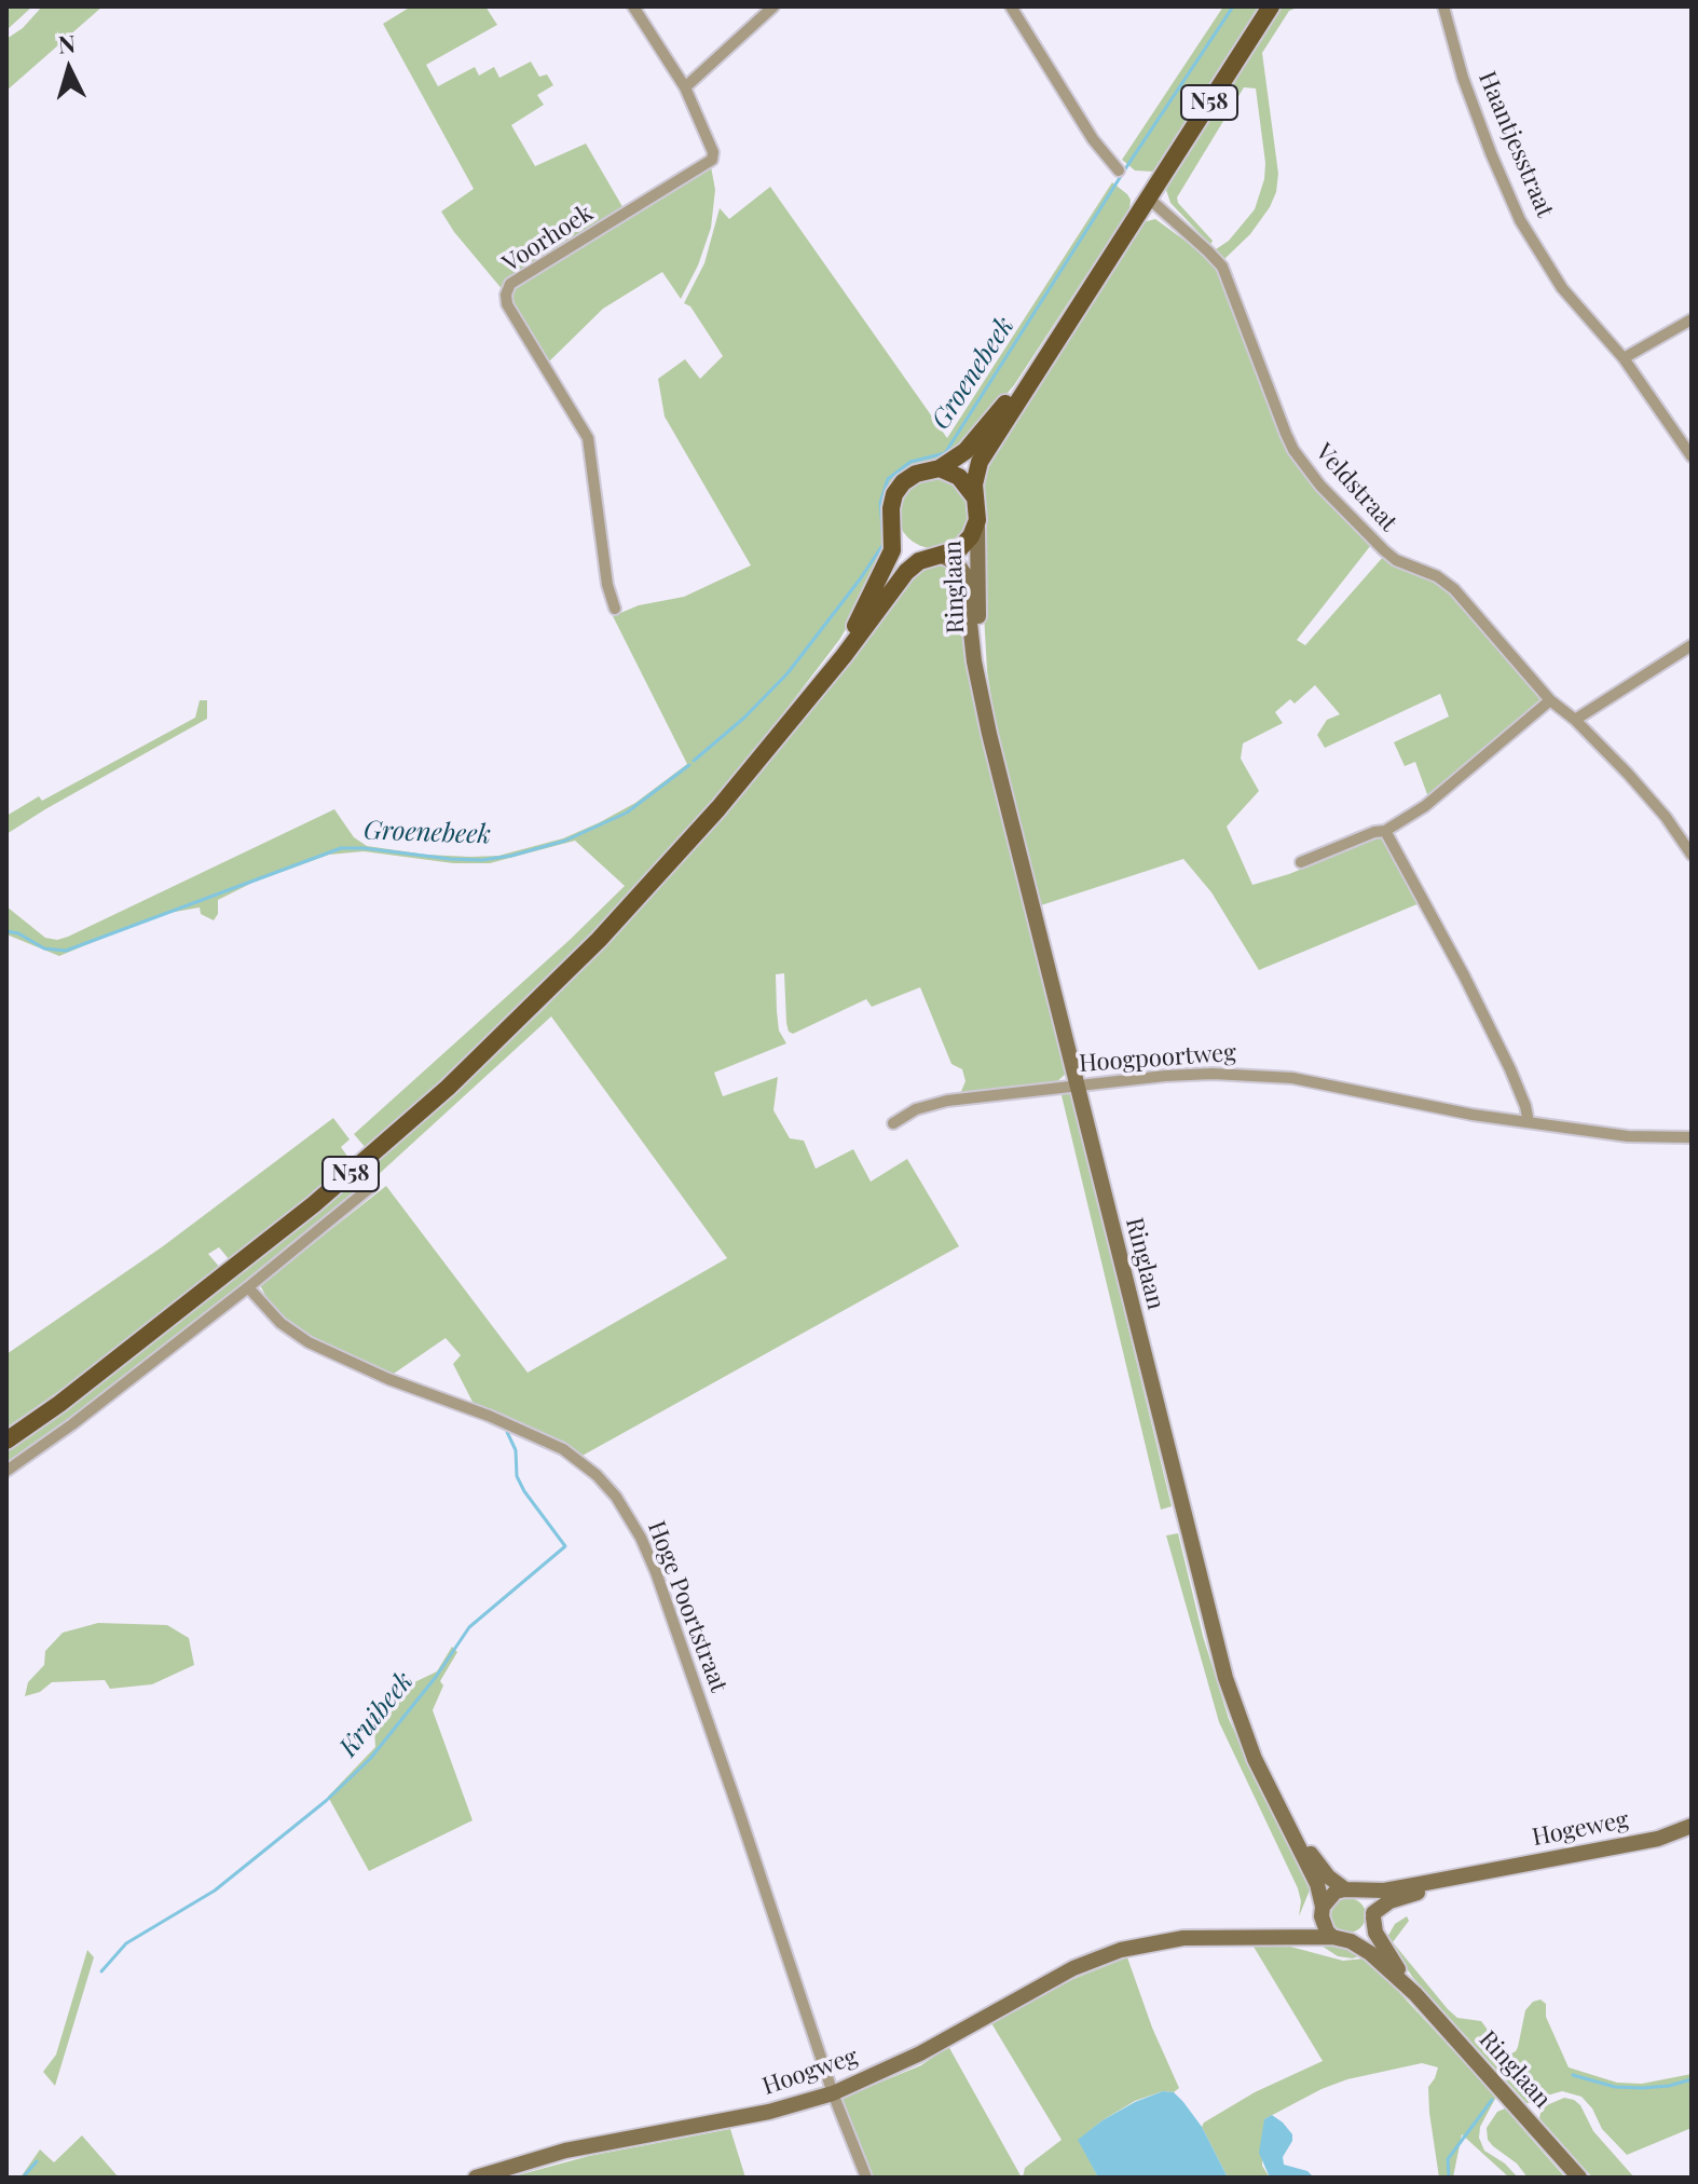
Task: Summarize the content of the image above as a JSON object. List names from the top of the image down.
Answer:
{
  "streets": {
    "main road": [
      "N58",
      "Ringlaan",
      "Hogeweg",
      "Hoogweg"
    ],
    "street": [
      "Haantjesstraat",
      "Voorhoek",
      "Veldstraat",
      "Hoogpoortweg",
      "Hoge Poortstraat"
    ]
  },
  "crossings": [
    ["N58", "Veldstraat"],
    ["N58", "Ringlaan"],
    ["Ringlaan", "Hoogpoortweg"],
    ["Ringlaan", "Hogeweg"],
    ["Hoge Poortstraat", "Hoogweg"]
  ],
  "water": ["Groenebeek", "Kruibeek"],
  "north": "top"
}
